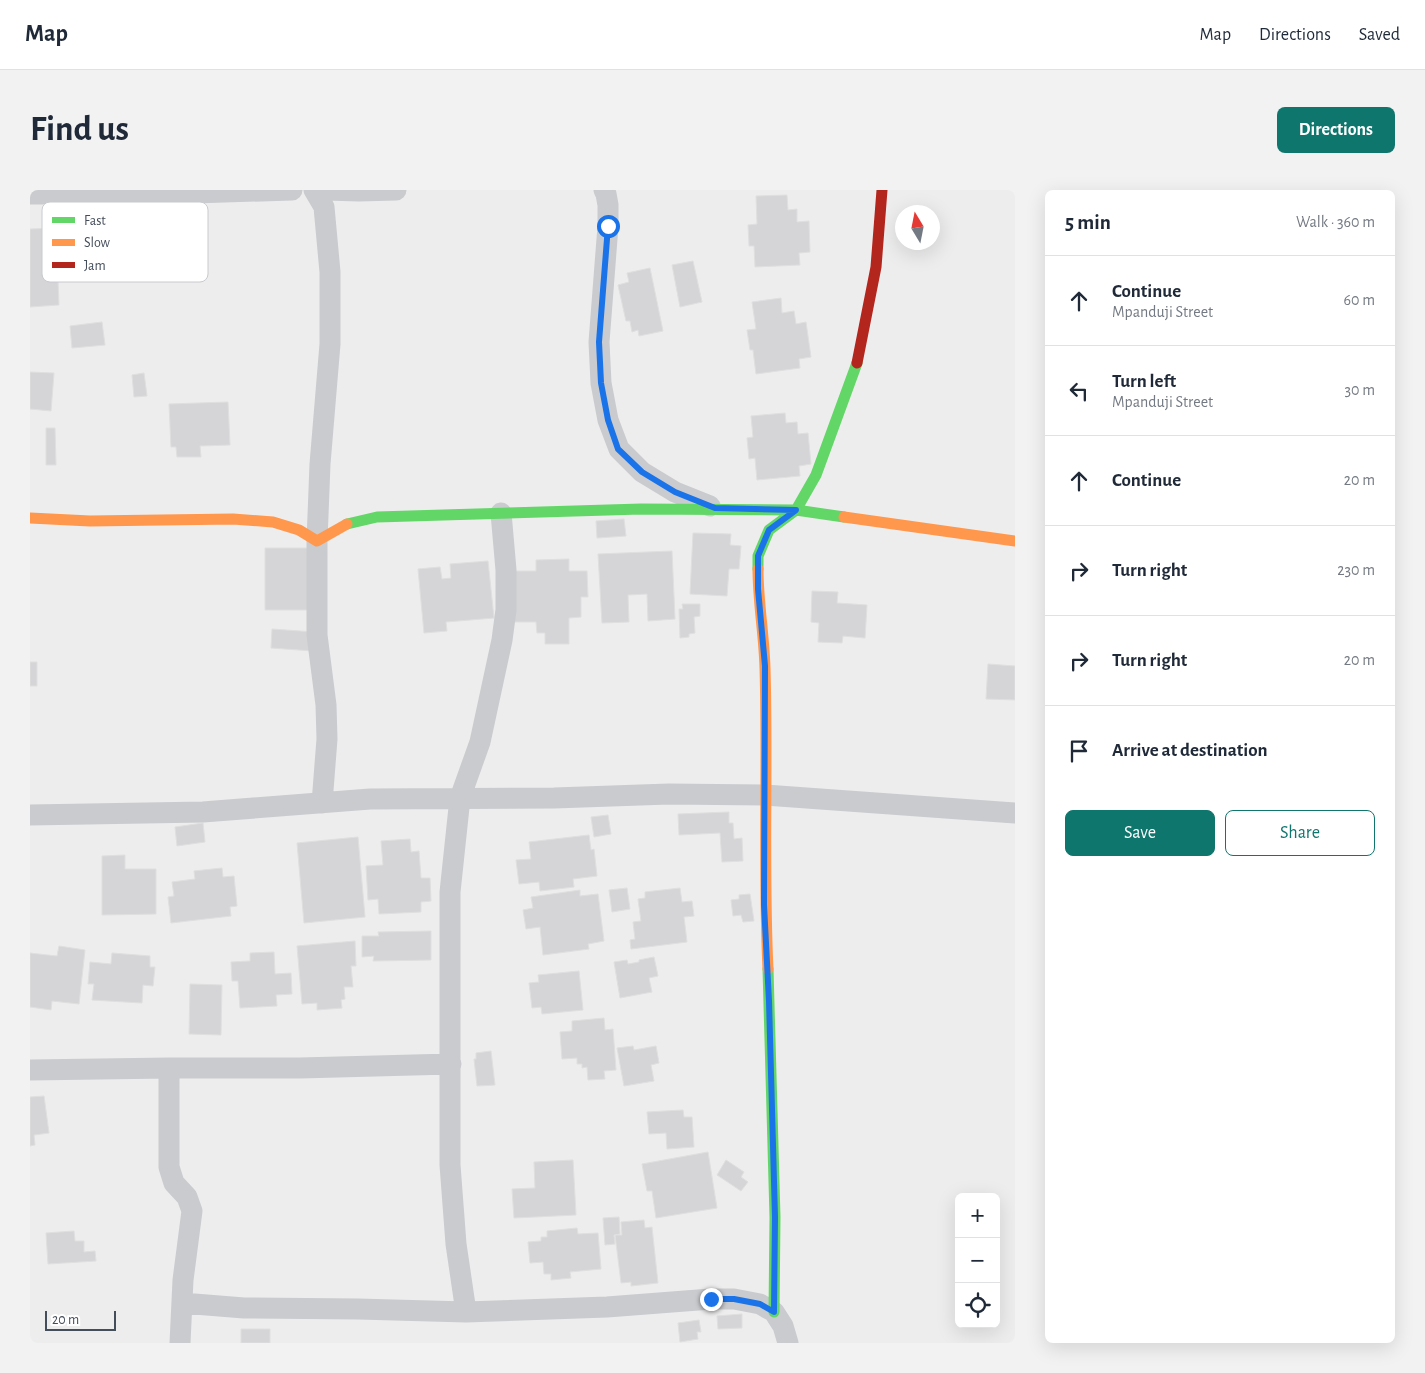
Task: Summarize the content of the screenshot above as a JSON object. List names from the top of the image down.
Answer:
{
  "legend": ["Fast", "Slow", "Jam"],
  "scale_bar": "20 m",
  "north": "top",
  "page": {
    "header": "Map",
    "nav": ["Map", "Directions", "Saved"],
    "buttons": [
      "Directions",
      ["Save", "Share"]
    ],
    "title": "Find us",
    "heading": ["5 min", "Walk · 360 m"],
    "list": [
      ["Continue", "Mpanduji Street", "60 m"],
      ["Turn left", "Mpanduji Street", "30 m"],
      ["Continue", "20 m"],
      ["Turn right", "230 m"],
      ["Turn right", "20 m"],
      "Arrive at destination"
    ],
    "map_buttons": ["+", "−"],
    "scale": "20 m"
  }
}
